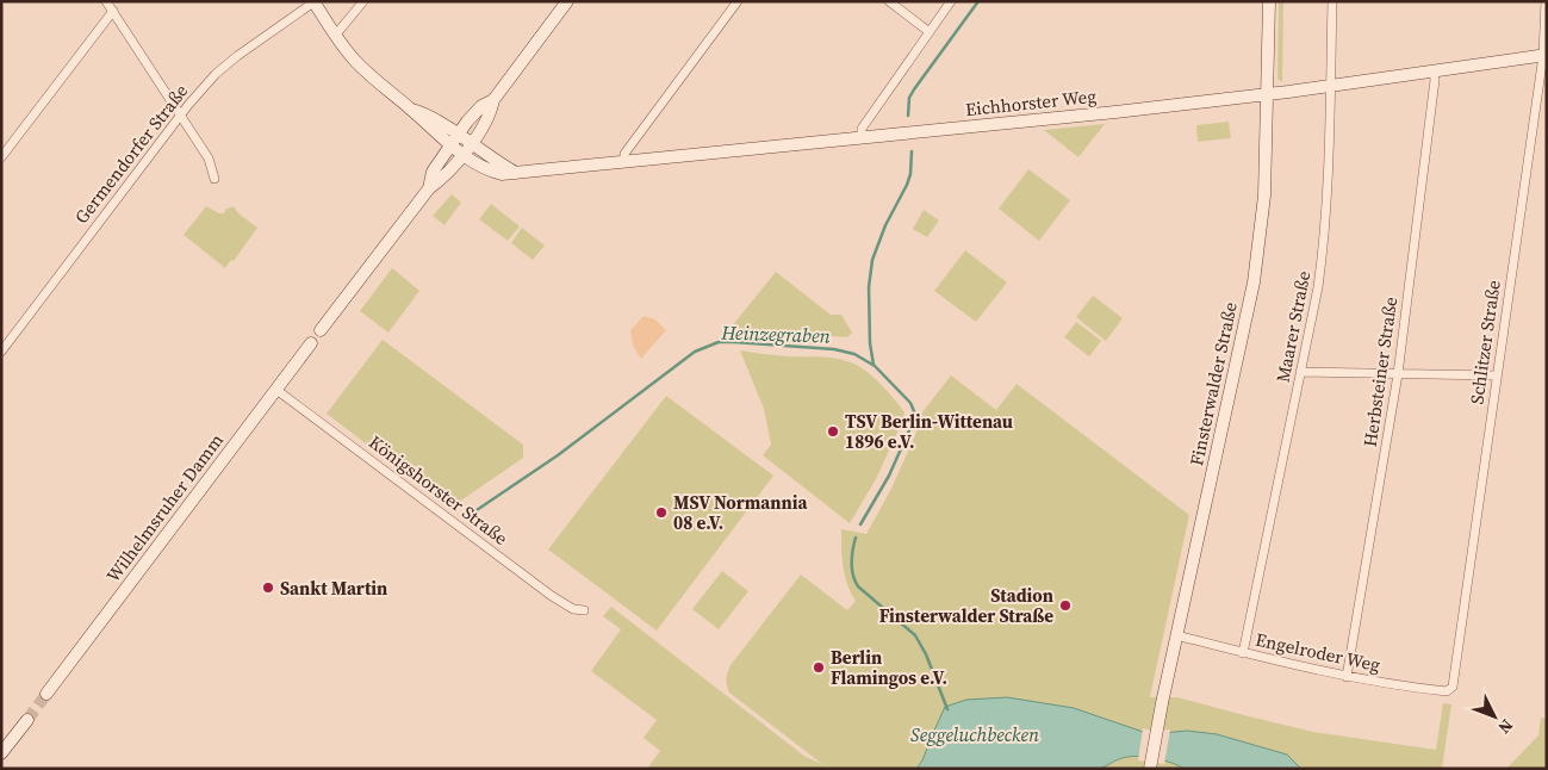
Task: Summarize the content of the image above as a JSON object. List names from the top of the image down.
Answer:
{
  "streets": {
    "main road": ["Eichhorster Weg", "Finsterwalder Straße", "Wilhelmsruher Damm"],
    "street": [
      "Germendorfer Straße",
      "Maarer Straße",
      "Schlitzer Straße",
      "Herbsteiner Straße",
      "Königshorster Straße",
      "Engelroder Weg"
    ]
  },
  "crossings": [
    ["Eichhorster Weg", "Maarer Straße"],
    ["Eichhorster Weg", "Schlitzer Straße"],
    ["Eichhorster Weg", "Herbsteiner Straße"],
    ["Eichhorster Weg", "Finsterwalder Straße"],
    ["Maarer Straße", "Engelroder Weg"],
    ["Schlitzer Straße", "Engelroder Weg"],
    ["Herbsteiner Straße", "Engelroder Weg"],
    ["Finsterwalder Straße", "Engelroder Weg"],
    ["Königshorster Straße", "Wilhelmsruher Damm"]
  ],
  "water": ["Heinzegraben", "Seggeluchbecken"],
  "places": [
    "TSV Berlin-Wittenau 1896 e.V.",
    "MSV Normannia 08 e.V.",
    "Sankt Martin",
    "Stadion Finsterwalder Straße",
    "Berlin Flamingos e.V."
  ],
  "north": "bottom right"
}
